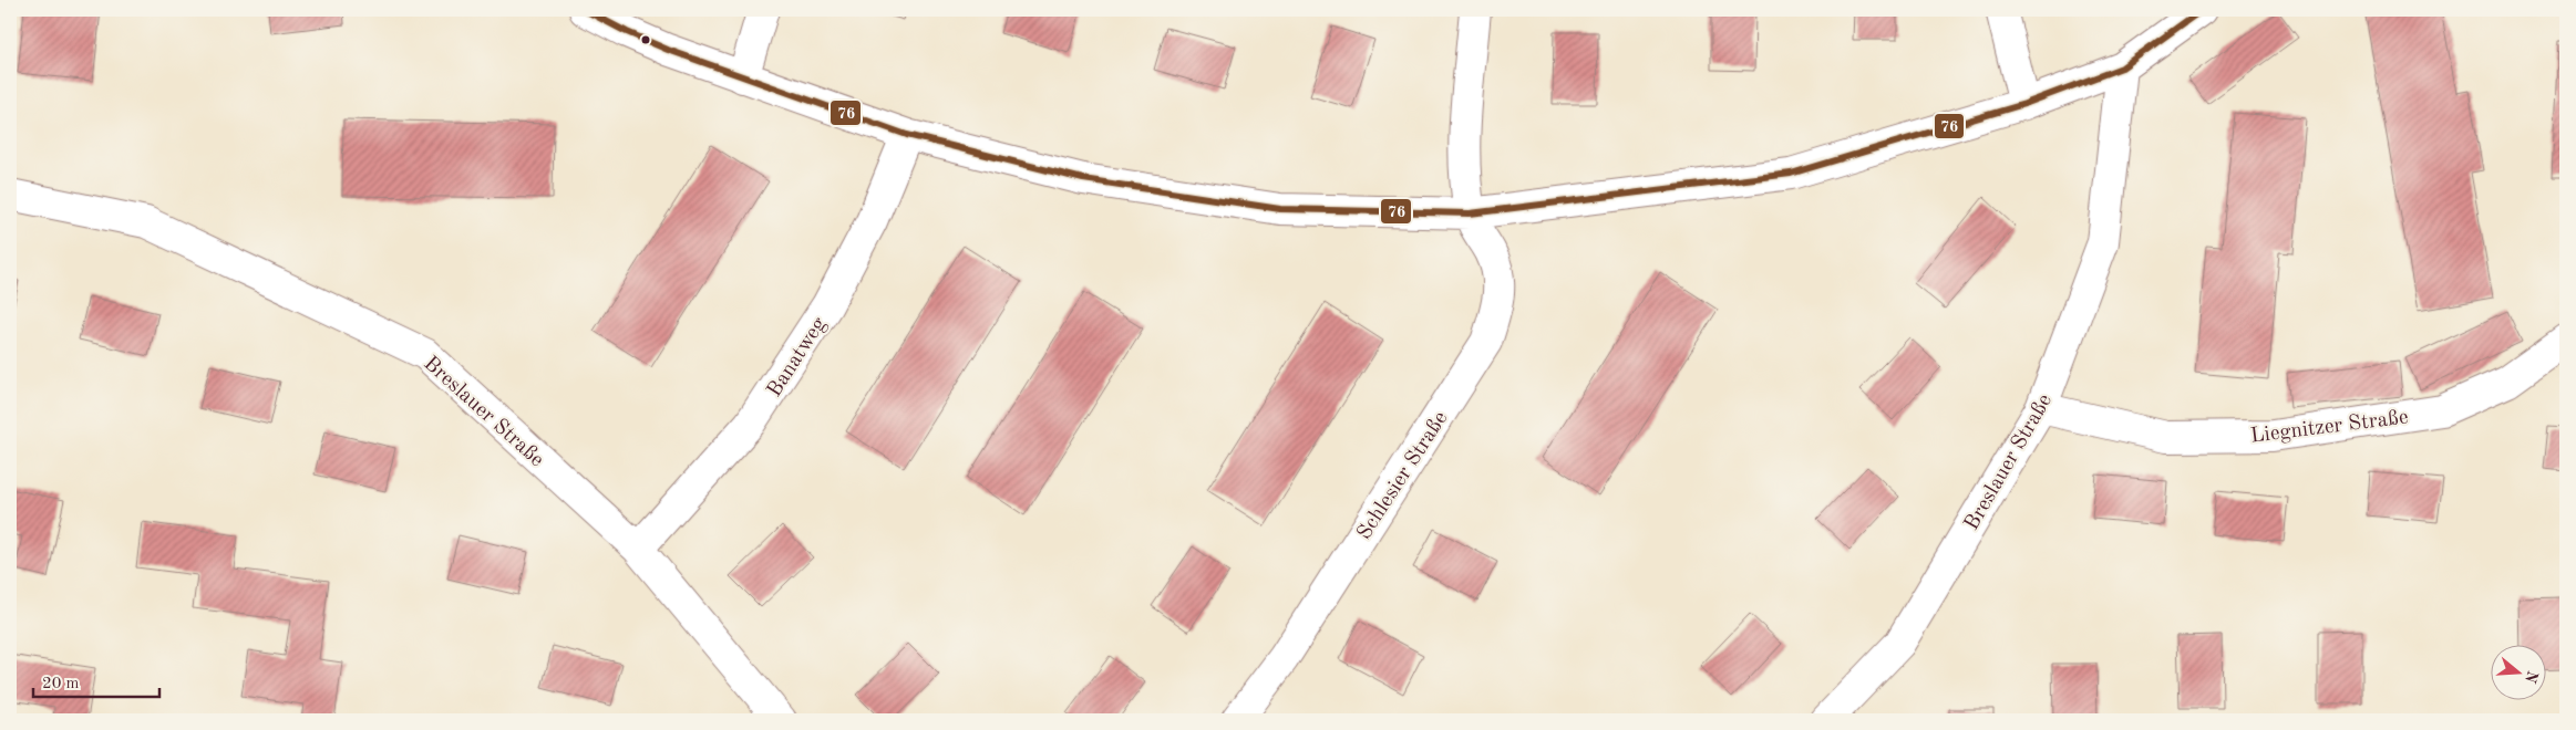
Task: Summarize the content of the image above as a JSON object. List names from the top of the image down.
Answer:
{
  "streets": {
    "street": [
      "Banatweg",
      "Breslauer Straße",
      "Liegnitzer Straße",
      "Schlesier Straße"
    ]
  },
  "crossings": [
    ["Banatweg", "Breslauer Straße"],
    ["Breslauer Straße", "Liegnitzer Straße"]
  ],
  "lines": ["transit line 76"],
  "scale_bar": "20 m",
  "north": "right"
}
